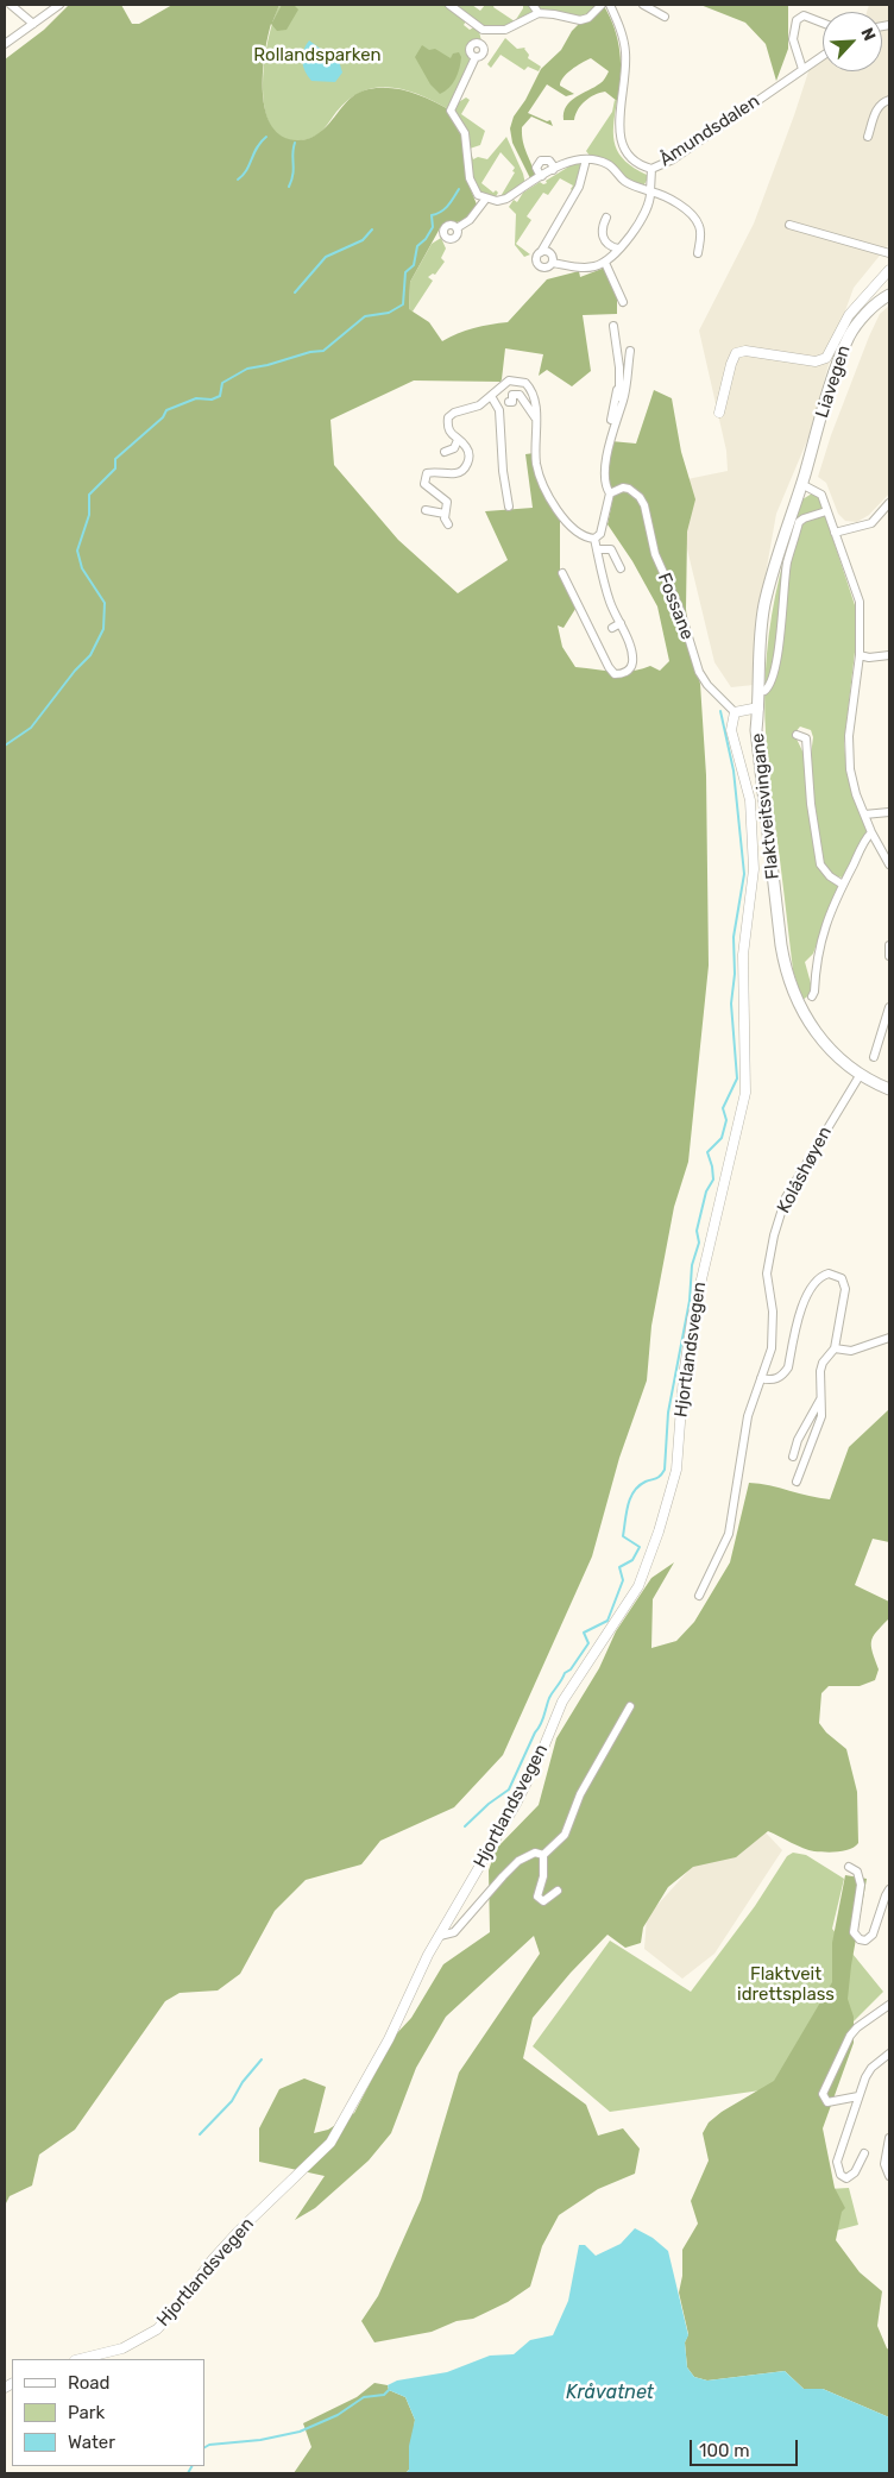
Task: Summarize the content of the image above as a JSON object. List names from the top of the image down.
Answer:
{
  "streets": {
    "main road": ["Liavegen", "Flaktveitsvingane"],
    "street": [
      "Åmundsdalen",
      "Fossane",
      "Kolåshøyen",
      "Hjortlandsvegen"
    ]
  },
  "crossings": [
    ["Liavegen", "Flaktveitsvingane"],
    ["Fossane", "Hjortlandsvegen"],
    ["Flaktveitsvingane", "Kolåshøyen"]
  ],
  "water": ["Kråvatnet"],
  "parks": ["Rollandsparken", "Flaktveit idrettsplass"],
  "legend": ["Road", "Park", "Water"],
  "scale_bar": "100 m",
  "north": "top right"
}
